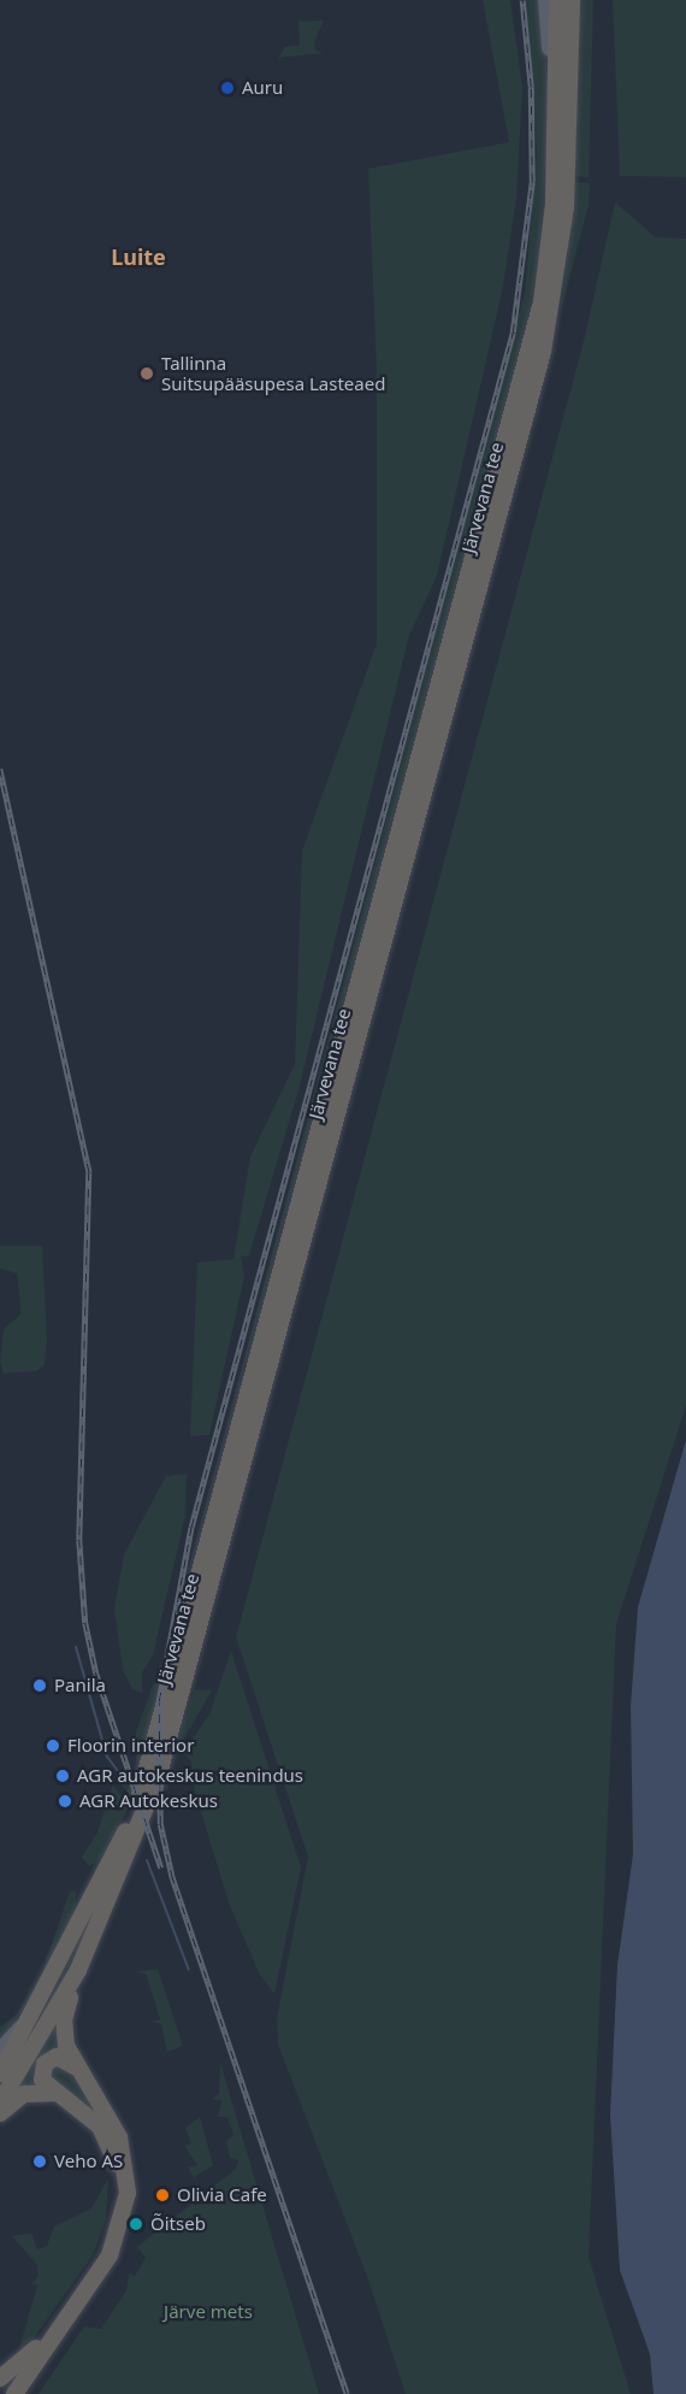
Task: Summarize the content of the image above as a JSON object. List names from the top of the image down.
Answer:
{
  "streets": {
    "highway": ["Järvevana tee"]
  },
  "districts": ["Luite"],
  "parks": ["Järve mets"],
  "places": [
    "Auru",
    "Tallinna Suitsupääsupesa Lasteaed",
    "Panila",
    "Floorin interior",
    "AGR autokeskus teenindus",
    "AGR Autokeskus",
    "Veho AS",
    "Olivia Cafe",
    "Õitseb"
  ]
}
